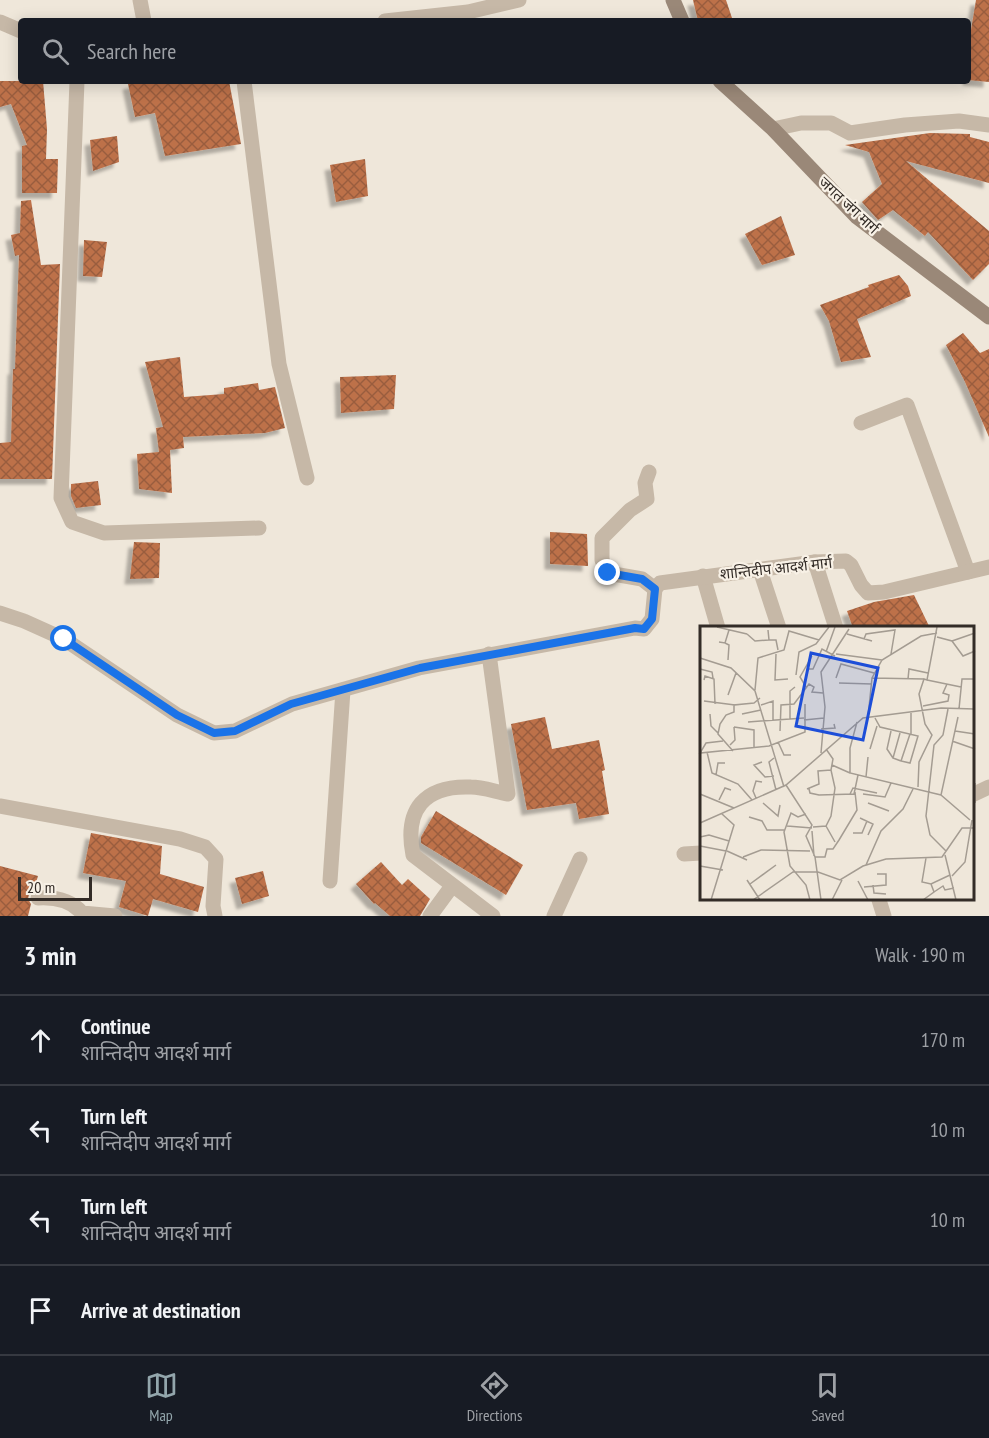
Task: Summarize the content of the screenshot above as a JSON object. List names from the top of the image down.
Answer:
{
  "streets": {
    "street": ["जगत जंग मार्ग", "शान्तिदीप आदर्श मार्ग"]
  },
  "scale_bar": "20 m",
  "page": {
    "search": "Search here",
    "scale": "20 m",
    "heading": ["3 min", "Walk · 190 m"],
    "list": [
      ["Continue", "शान्तिदीप आदर्श मार्ग", "170 m"],
      ["Turn left", "शान्तिदीप आदर्श मार्ग", "10 m"],
      ["Turn left", "शान्तिदीप आदर्श मार्ग", "10 m"],
      "Arrive at destination"
    ],
    "nav": ["Map", "Directions", "Saved"]
  }
}
